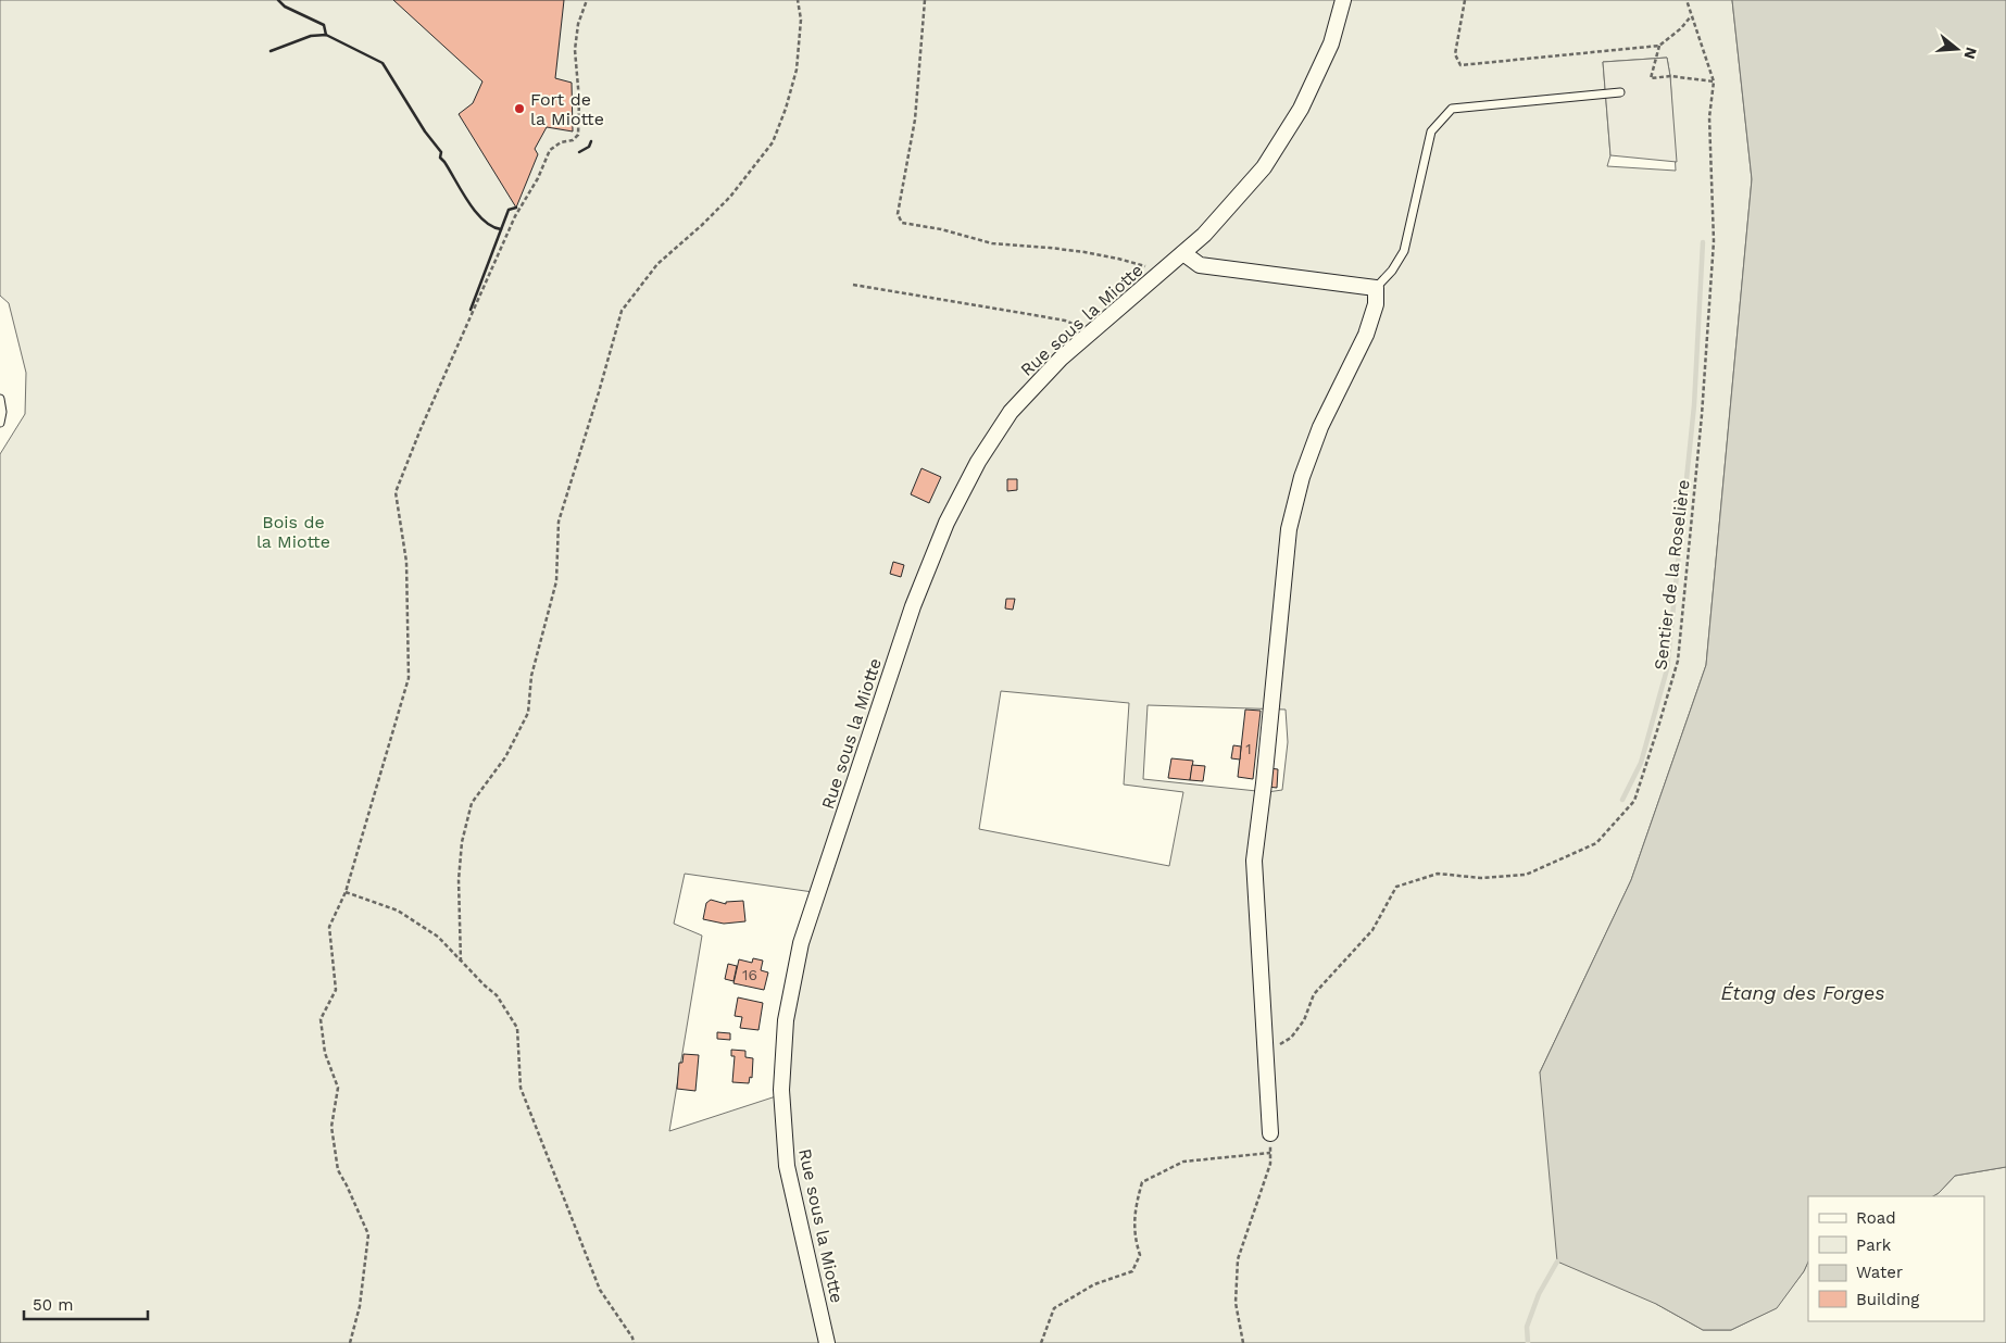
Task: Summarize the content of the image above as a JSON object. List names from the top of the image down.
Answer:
{
  "streets": {
    "street": ["Rue sous la Miotte"],
    "path": ["Sentier de la Roselière"]
  },
  "water": ["Étang des Forges"],
  "parks": ["Bois de la Miotte"],
  "places": ["Fort de la Miotte"],
  "house_numbers": ["1", "16"],
  "legend": [
    "Road",
    "Park",
    "Water",
    "Building"
  ],
  "scale_bar": "50 m",
  "north": "right"
}
